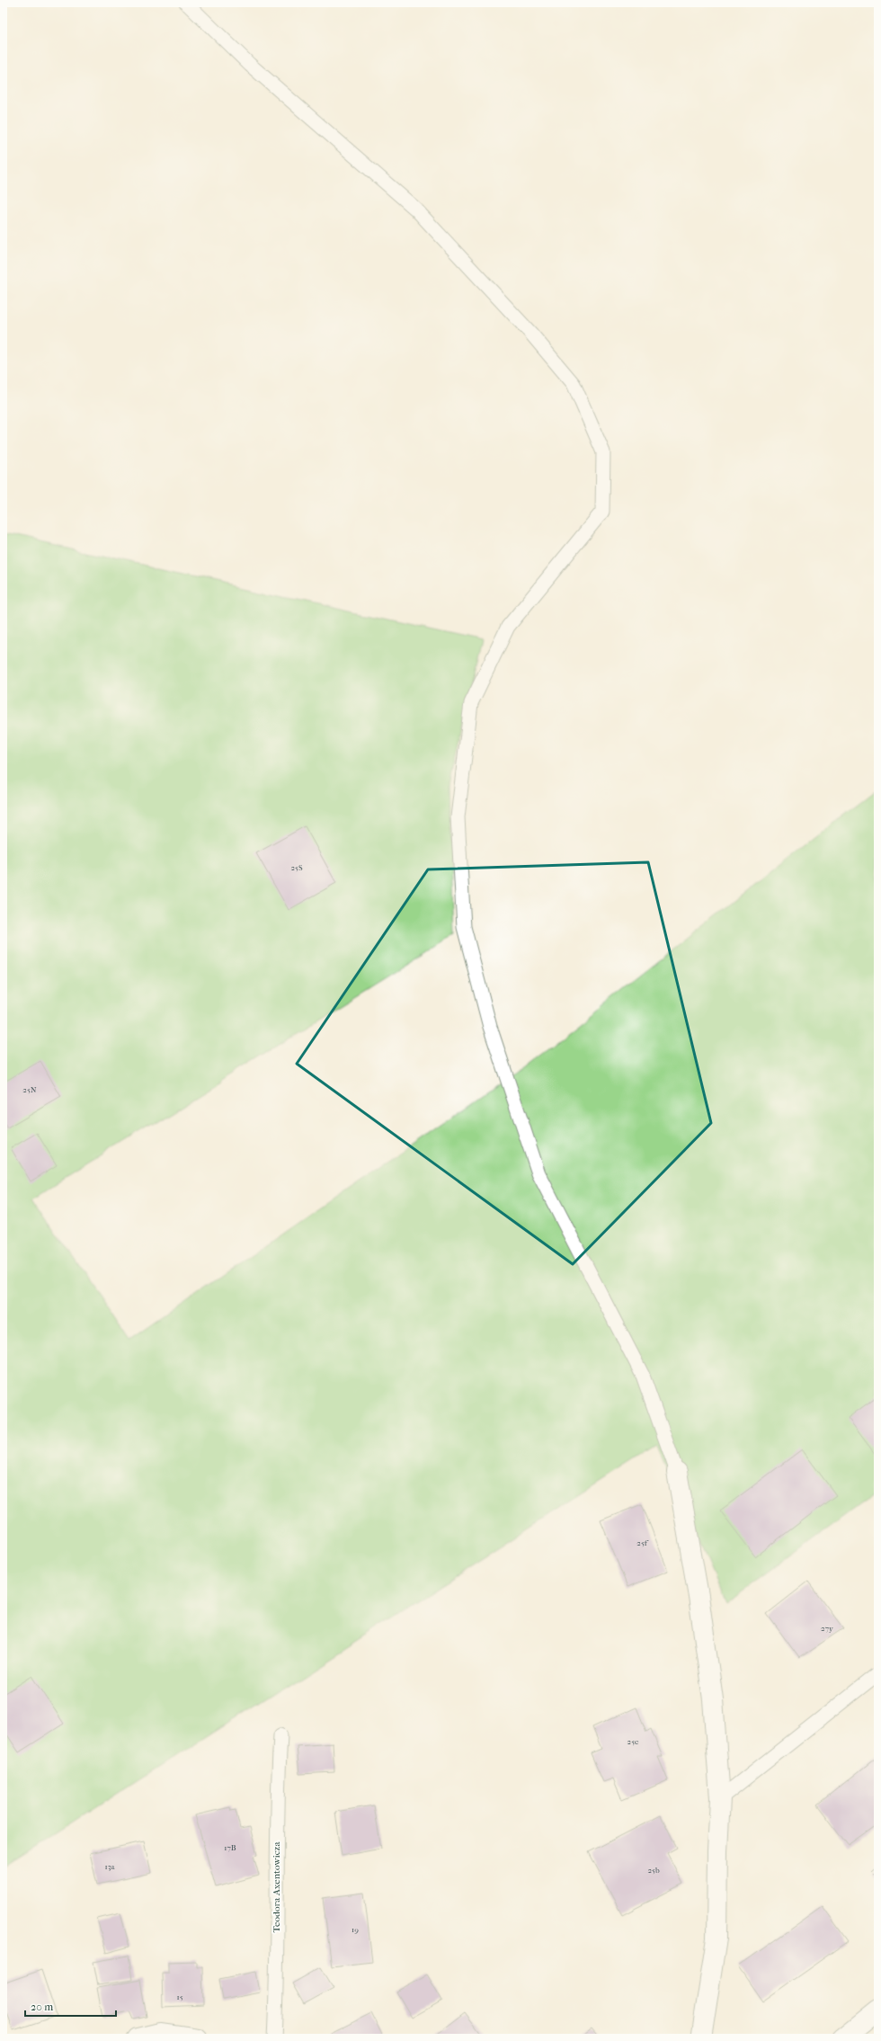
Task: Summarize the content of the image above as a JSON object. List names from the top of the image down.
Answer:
{
  "streets": {
    "lane": ["Teodora Axentowicza"]
  },
  "house_numbers": [
    "25S",
    "25N",
    "25f",
    "27y",
    "25e",
    "17B",
    "13a",
    "25b",
    "19",
    "15"
  ],
  "scale_bar": "20 m"
}
